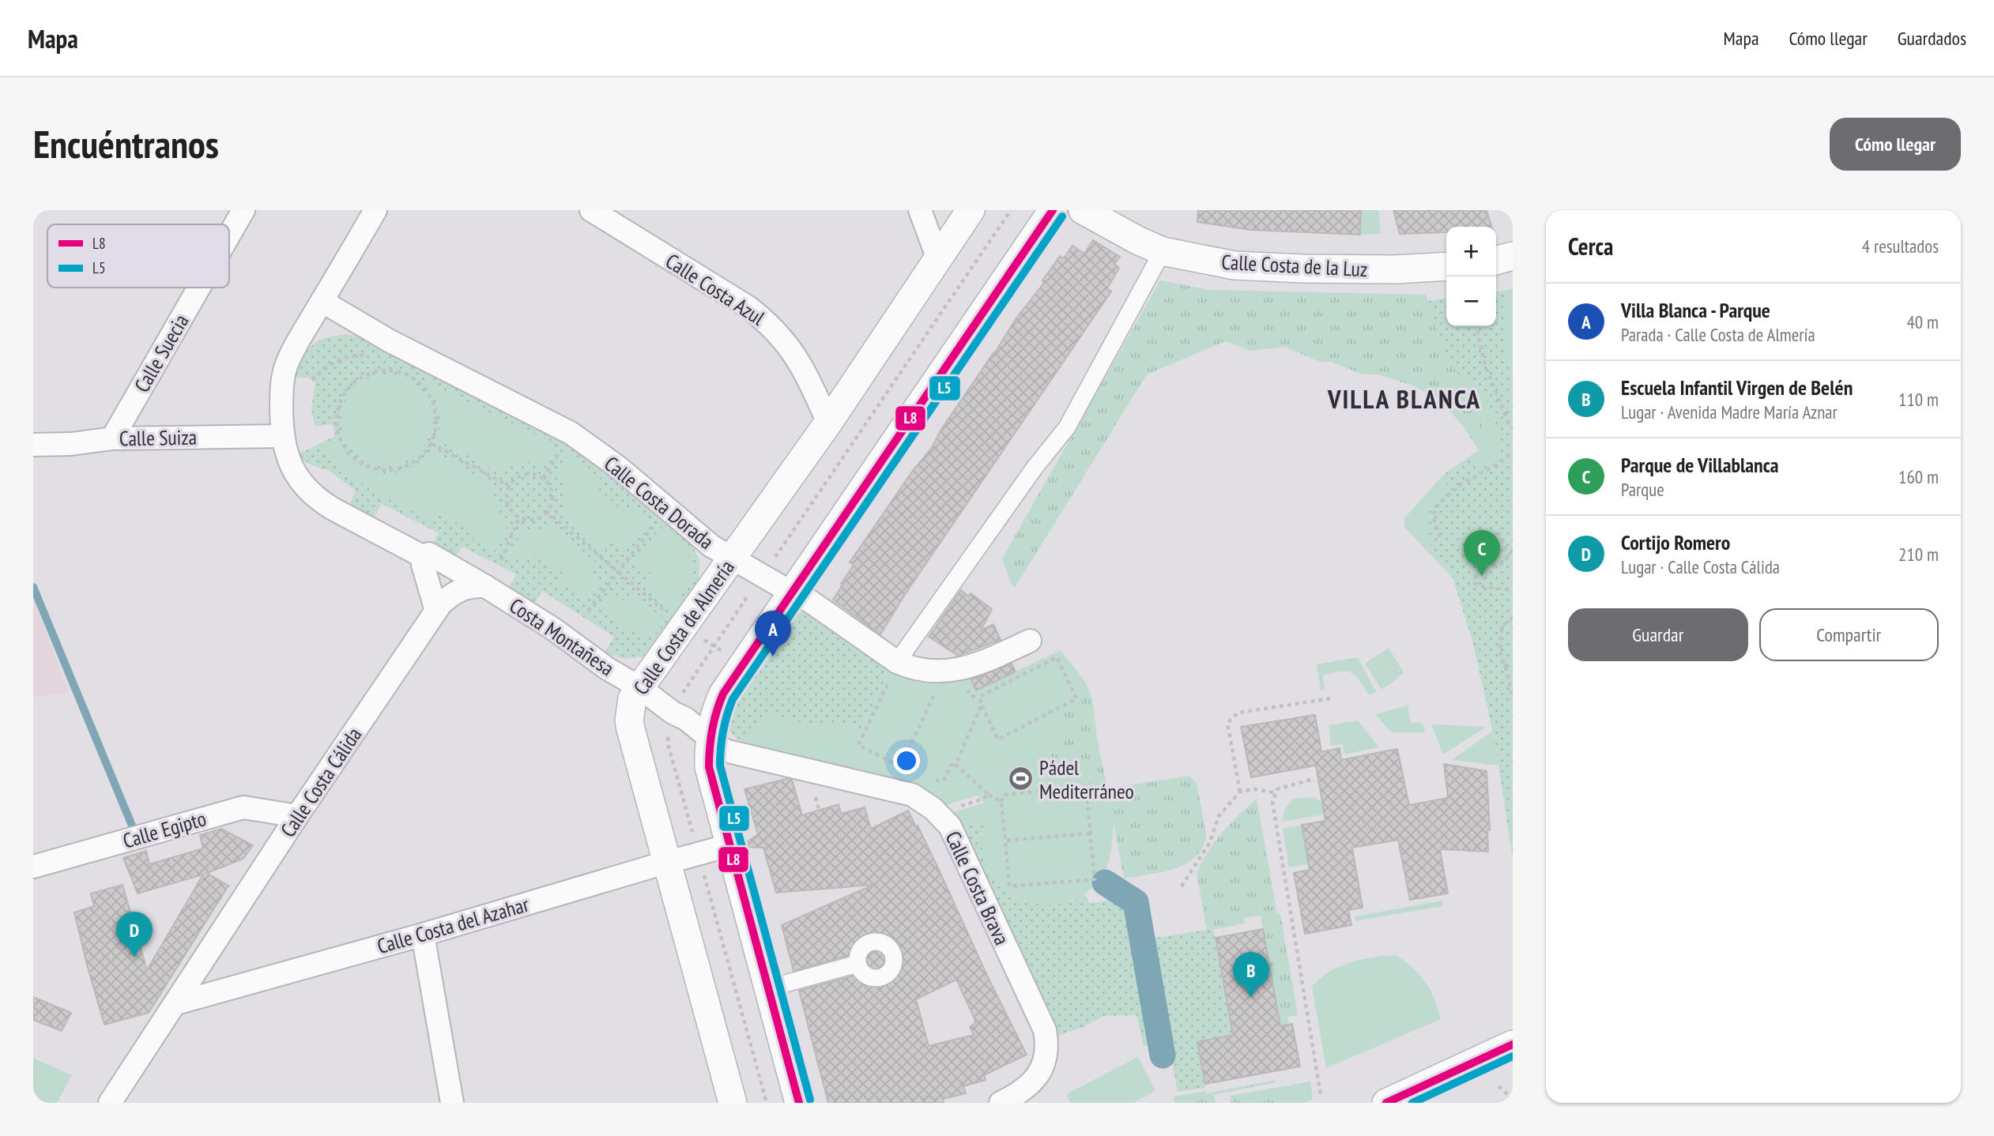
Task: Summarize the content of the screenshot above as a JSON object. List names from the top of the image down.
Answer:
{
  "streets": {
    "street": [
      "Calle Costa de la Luz",
      "Calle Costa Azul",
      "Calle Suecia",
      "Calle Suiza",
      "Calle Costa Dorada",
      "Calle Costa de Almería",
      "Costa Montañesa",
      "Calle Costa Cálida",
      "Calle Egipto",
      "Calle Costa Brava",
      "Calle Costa del Azahar"
    ]
  },
  "crossings": [
    ["Calle Costa Azul", "Calle Costa de Almería"],
    ["Calle Suecia", "Calle Suiza"],
    ["Calle Suiza", "Costa Montañesa"],
    ["Calle Costa Dorada", "Calle Costa de Almería"],
    ["Calle Costa Dorada", "Costa Montañesa"],
    ["Calle Costa de Almería", "Costa Montañesa"],
    ["Calle Costa de Almería", "Calle Costa Brava"],
    ["Calle Costa de Almería", "Calle Costa del Azahar"],
    ["Costa Montañesa", "Calle Costa Cálida"],
    ["Costa Montañesa", "Calle Costa Brava"],
    ["Calle Costa Cálida", "Calle Egipto"],
    ["Calle Costa Cálida", "Calle Costa del Azahar"]
  ],
  "districts": ["VILLA BLANCA"],
  "places": {
    "sports": ["Pádel Mediterráneo"]
  },
  "lines": ["transit line L8", "transit line L5"],
  "legend": ["L8", "L5"],
  "page": {
    "header": "Mapa",
    "nav": ["Mapa", "Cómo llegar", "Guardados"],
    "buttons": [
      "Cómo llegar",
      ["Guardar", "Compartir"]
    ],
    "title": "Encuéntranos",
    "heading": ["Cerca", "4 resultados"],
    "map_buttons": ["+", "−"],
    "list": [
      {
        "mark": "A",
        "name": "Villa Blanca - Parque",
        "note": "Parada · Calle Costa de Almería",
        "value": "40 m"
      },
      {
        "mark": "B",
        "name": "Escuela Infantil Virgen de Belén",
        "note": "Lugar · Avenida Madre María Aznar",
        "value": "110 m"
      },
      {
        "mark": "C",
        "name": "Parque de Villablanca",
        "note": "Parque",
        "value": "160 m"
      },
      {
        "mark": "D",
        "name": "Cortijo Romero",
        "note": "Lugar · Calle Costa Cálida",
        "value": "210 m"
      }
    ],
    "pins": [
      "C",
      "A",
      "D",
      "B"
    ]
  }
}
